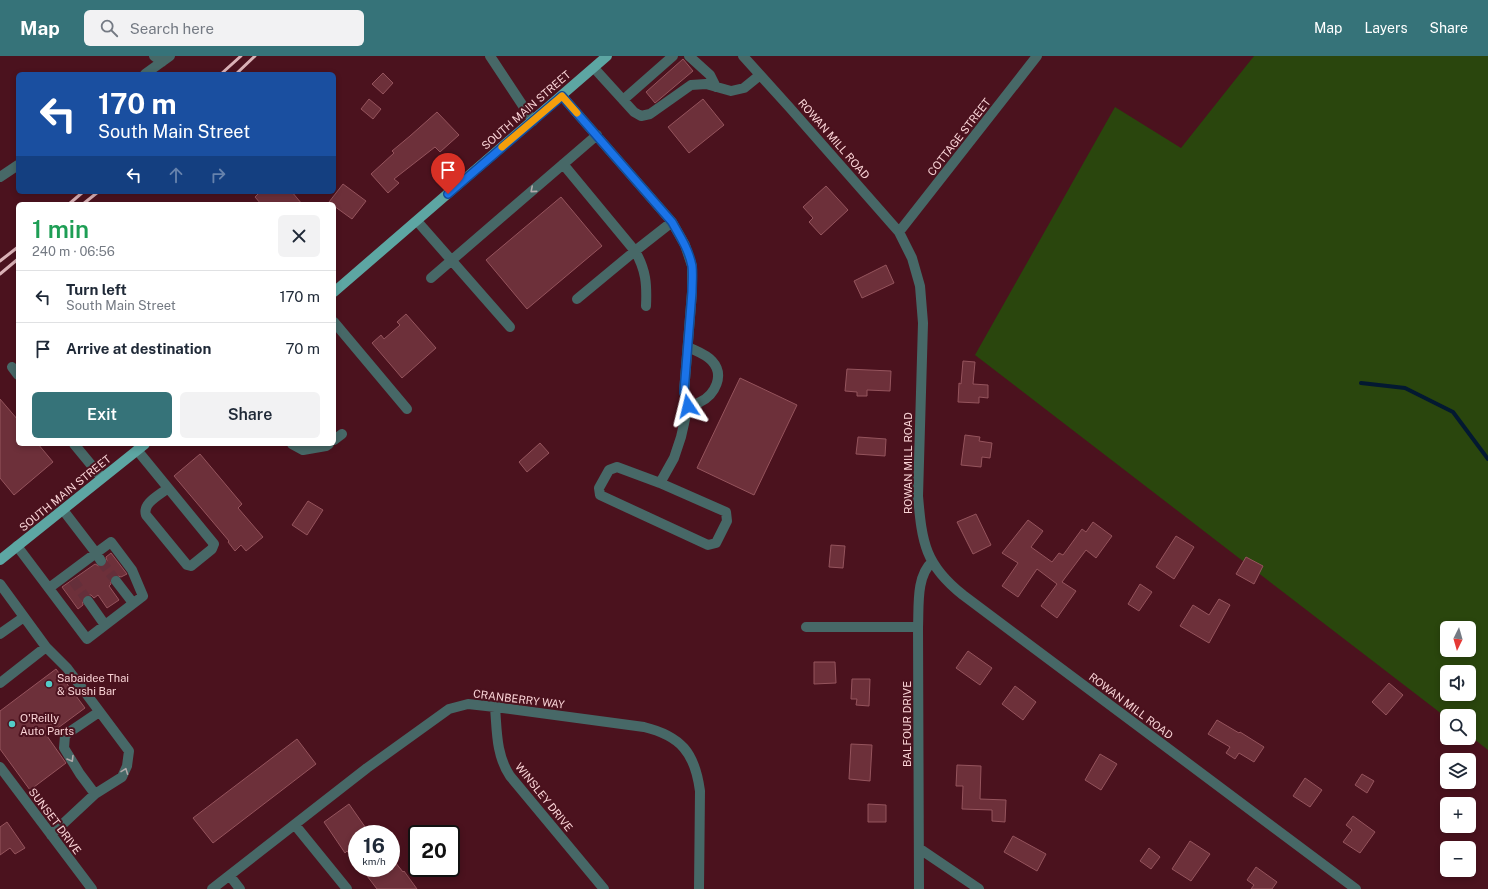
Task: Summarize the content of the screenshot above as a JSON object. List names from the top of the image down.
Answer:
{
  "streets": {
    "main road": ["SOUTH MAIN STREET"],
    "street": [
      "COTTAGE STREET",
      "ROWAN MILL ROAD",
      "CRANBERRY WAY",
      "BALFOUR DRIVE",
      "WINSLEY DRIVE",
      "SUNSET DRIVE"
    ]
  },
  "crossings": [
    ["COTTAGE STREET", "ROWAN MILL ROAD"],
    ["ROWAN MILL ROAD", "BALFOUR DRIVE"],
    ["CRANBERRY WAY", "WINSLEY DRIVE"]
  ],
  "places": ["Sabaidee Thai & Sushi Bar", "O'Reilly Auto Parts"],
  "north": "bottom",
  "page": {
    "header": "Map",
    "search": "Search here",
    "nav": ["Map", "Layers", "Share"],
    "turn": ["170 m", "South Main Street"],
    "heading": ["1 min", "240 m · 06:56"],
    "list": [
      {
        "name": "Turn left",
        "note": "South Main Street",
        "value": "170 m"
      },
      {
        "name": "Arrive at destination",
        "value": "70 m"
      }
    ],
    "buttons": ["Exit", "Share"],
    "map_buttons": ["+", "−"],
    "speed": "16 km/h",
    "limit": "20"
  }
}
